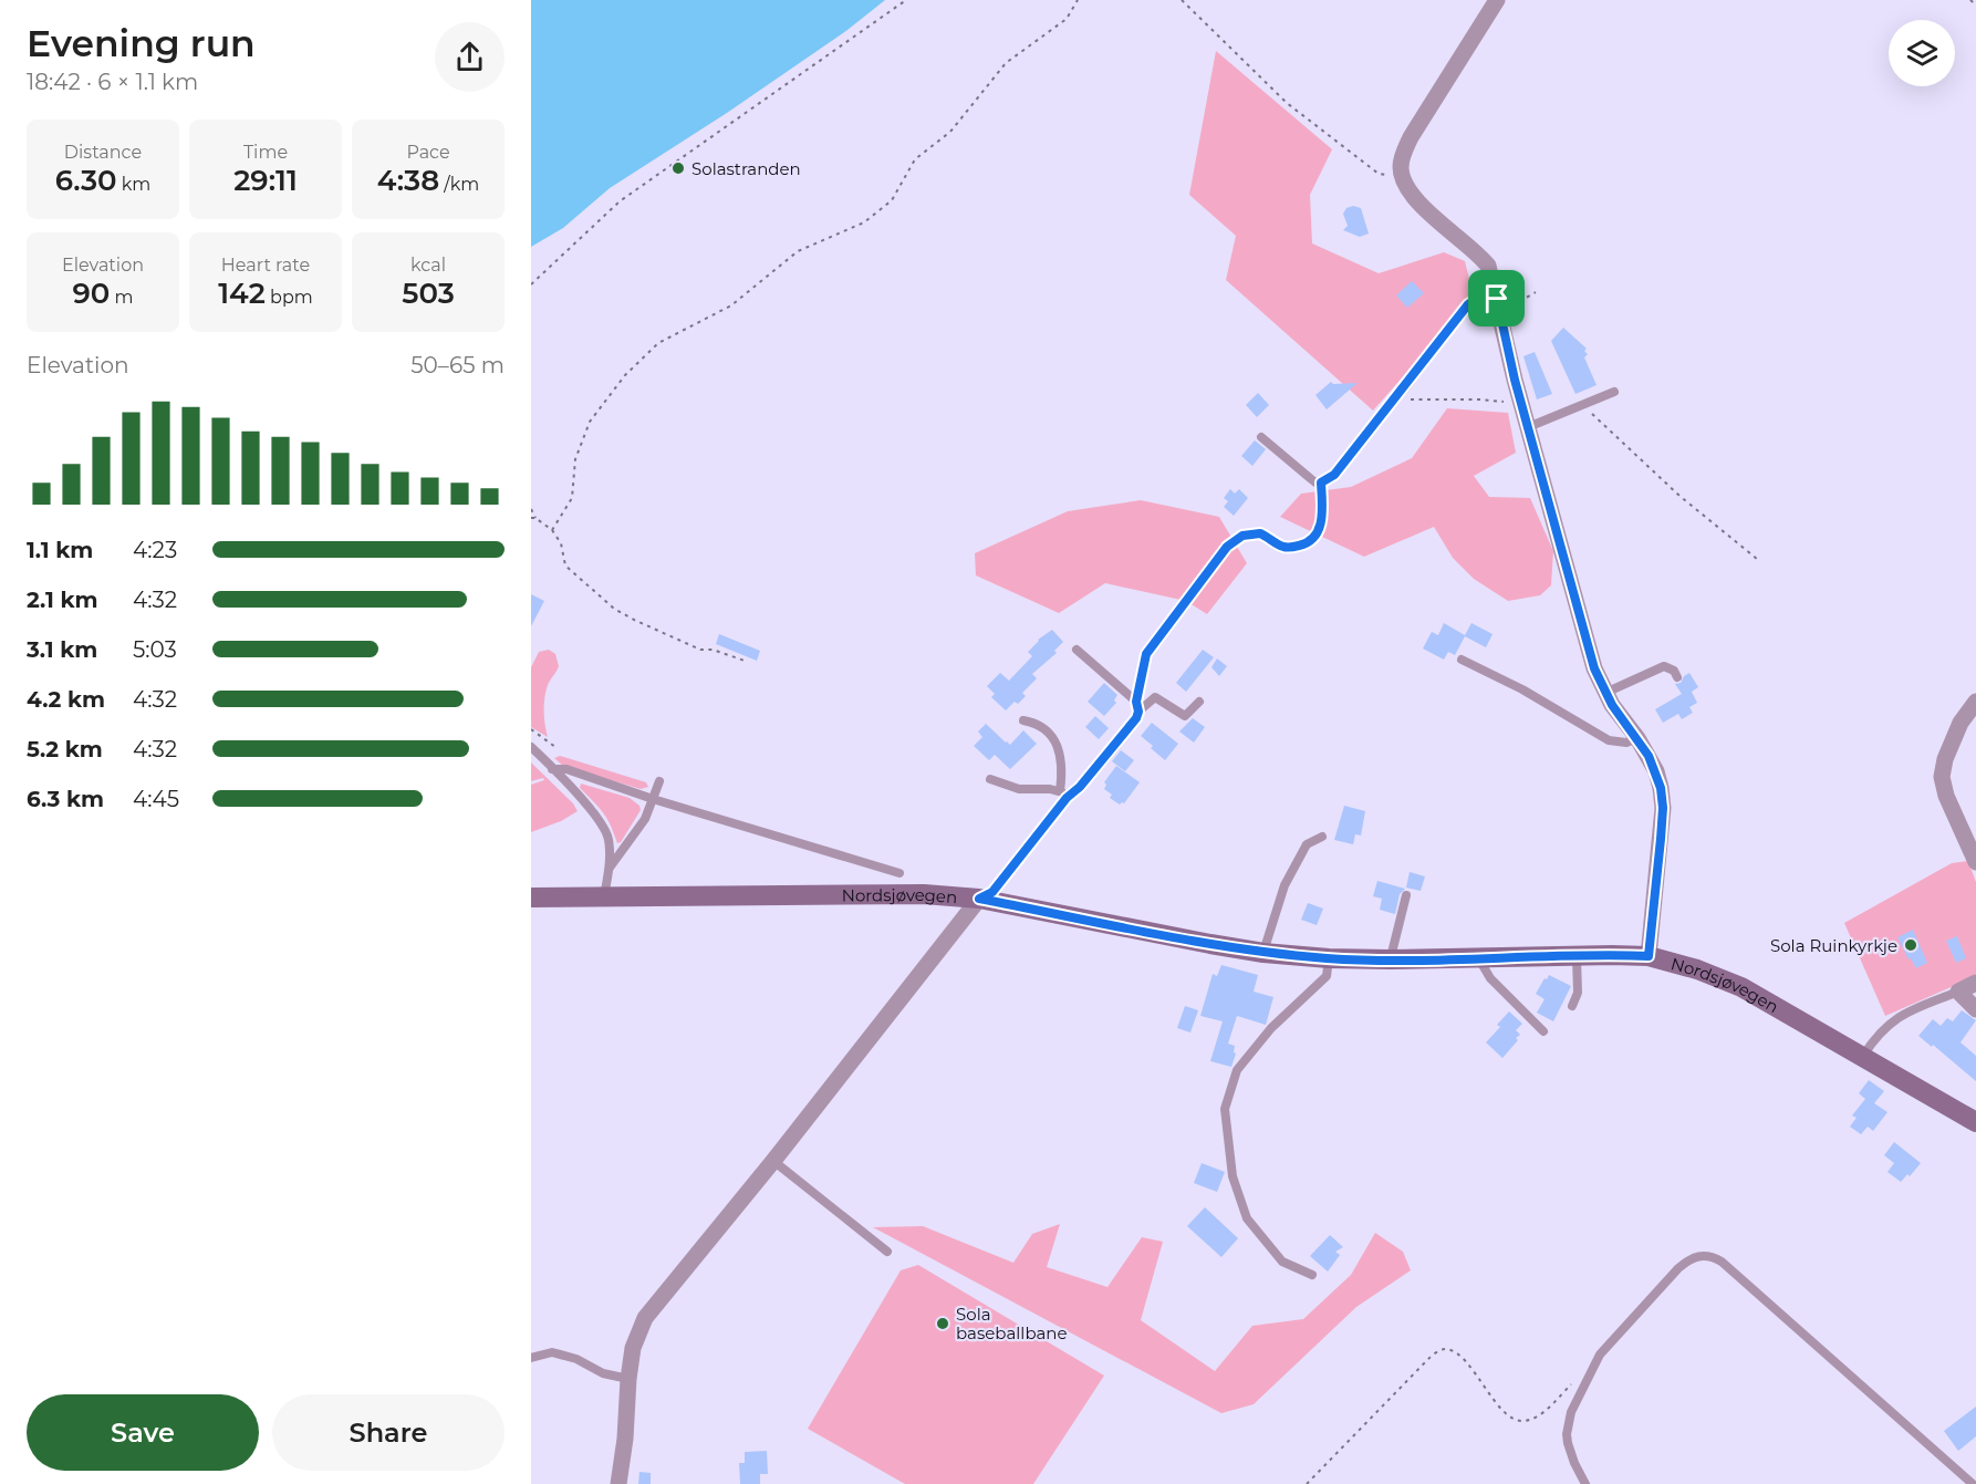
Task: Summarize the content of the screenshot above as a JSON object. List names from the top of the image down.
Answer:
{
  "streets": {
    "street": ["Nordsjøvegen"]
  },
  "places": ["Solastranden", "Sola Ruinkyrkje", "Sola baseballbane"],
  "page": {
    "heading": ["Evening run", "18:42 · 6 × 1.1 km"],
    "stats": [
      ["Distance", "6.30 km"],
      ["Time", "29:11"],
      ["Pace", "4:38 /km"],
      ["Elevation", "90 m"],
      ["Heart rate", "142 bpm"],
      ["kcal", "503"]
    ],
    "chart": ["Elevation", "50–65 m"],
    "list": [
      {
        "name": "1.1 km",
        "note": "4:23"
      },
      {
        "name": "2.1 km",
        "note": "4:32"
      },
      {
        "name": "3.1 km",
        "note": "5:03"
      },
      {
        "name": "4.2 km",
        "note": "4:32"
      },
      {
        "name": "5.2 km",
        "note": "4:32"
      },
      {
        "name": "6.3 km",
        "note": "4:45"
      }
    ],
    "buttons": ["Save", "Share"]
  }
}
